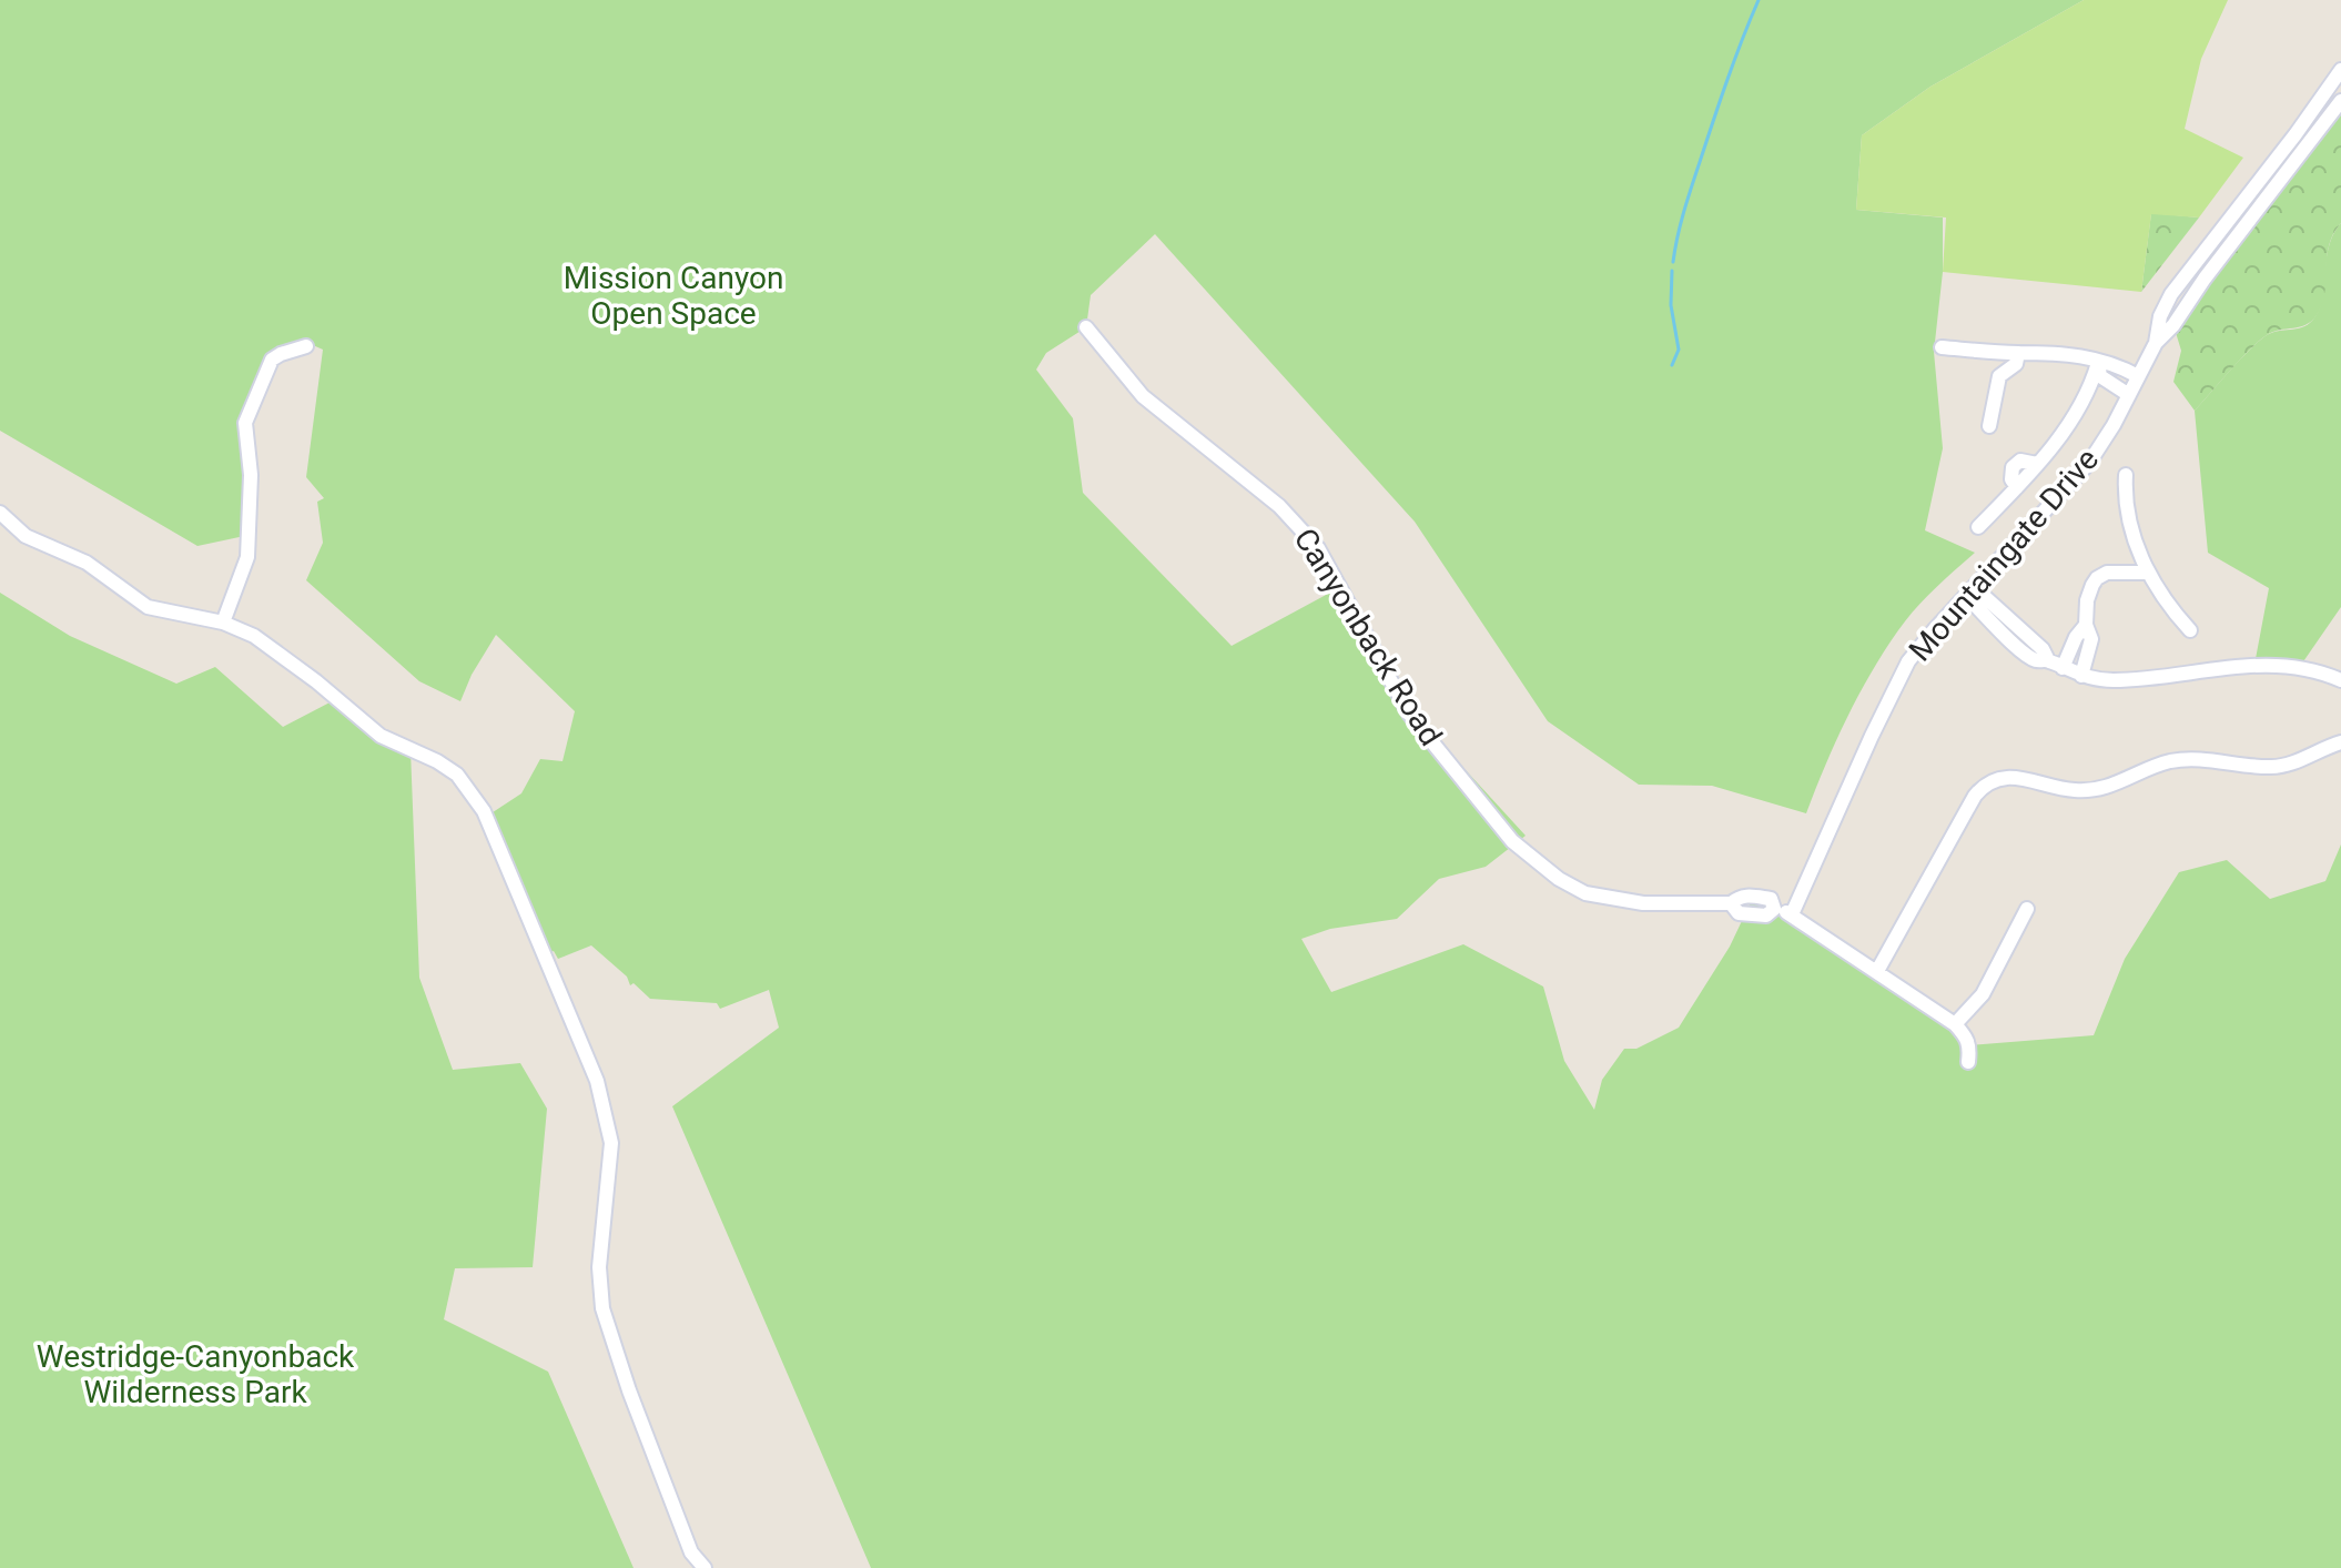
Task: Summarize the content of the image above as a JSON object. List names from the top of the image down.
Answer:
{
  "streets": {
    "street": ["Mountaingate Drive", "Canyonback Road"]
  },
  "crossings": [
    ["Mountaingate Drive", "Canyonback Road"]
  ],
  "parks": ["Mission Canyon Open Space", "Westridge-Canyonback Wilderness Park"]
}
